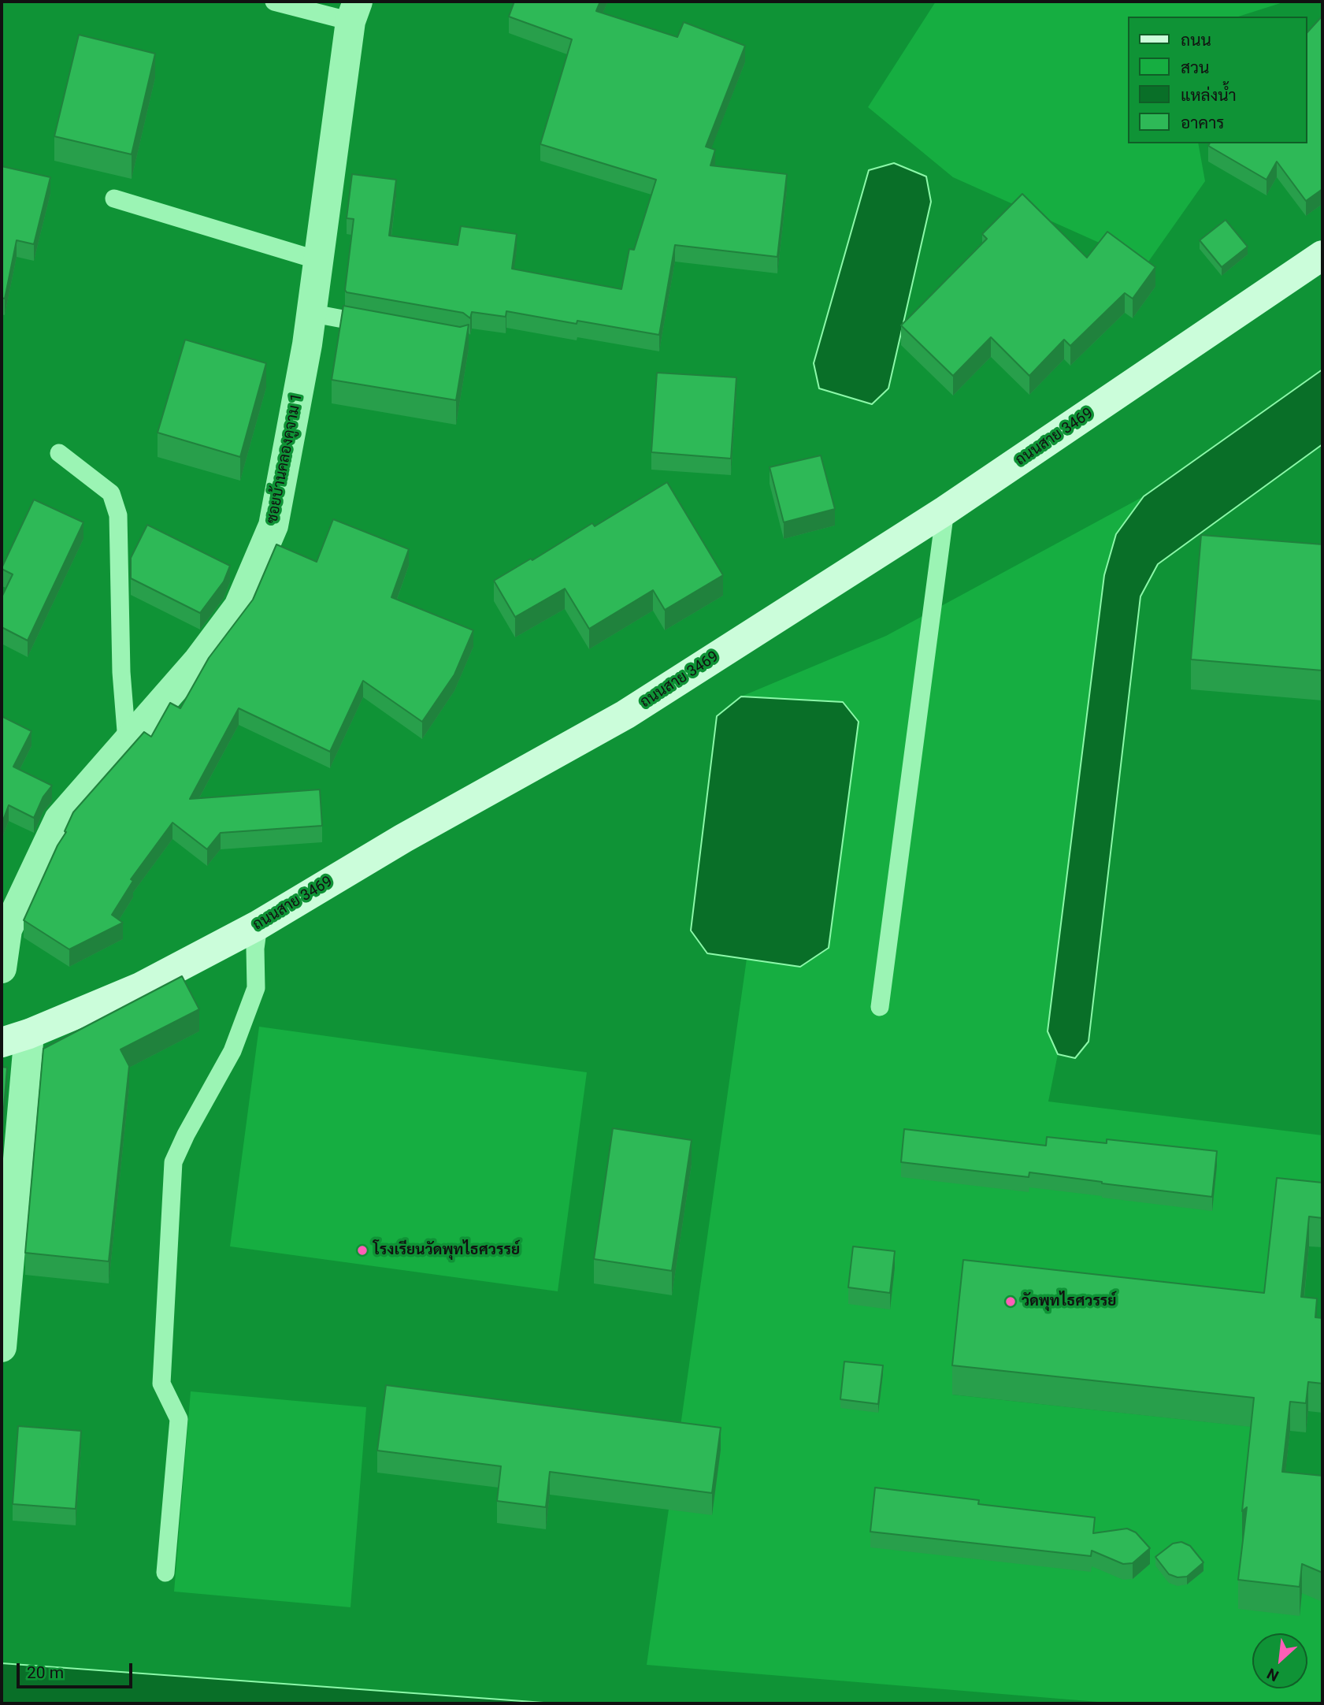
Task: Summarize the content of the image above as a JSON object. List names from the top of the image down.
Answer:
{
  "streets": {
    "street": ["ถนนสาย 3469", "ซอยบ้านคลองคูจาม 1"]
  },
  "places": ["โรงเรียนวัดพุทไธศวรรย์", "วัดพุทไธศวรรย์"],
  "legend": [
    "ถนน",
    "สวน",
    "แหล่งน้ำ",
    "อาคาร"
  ],
  "scale_bar": "20 m",
  "north": "bottom left"
}
